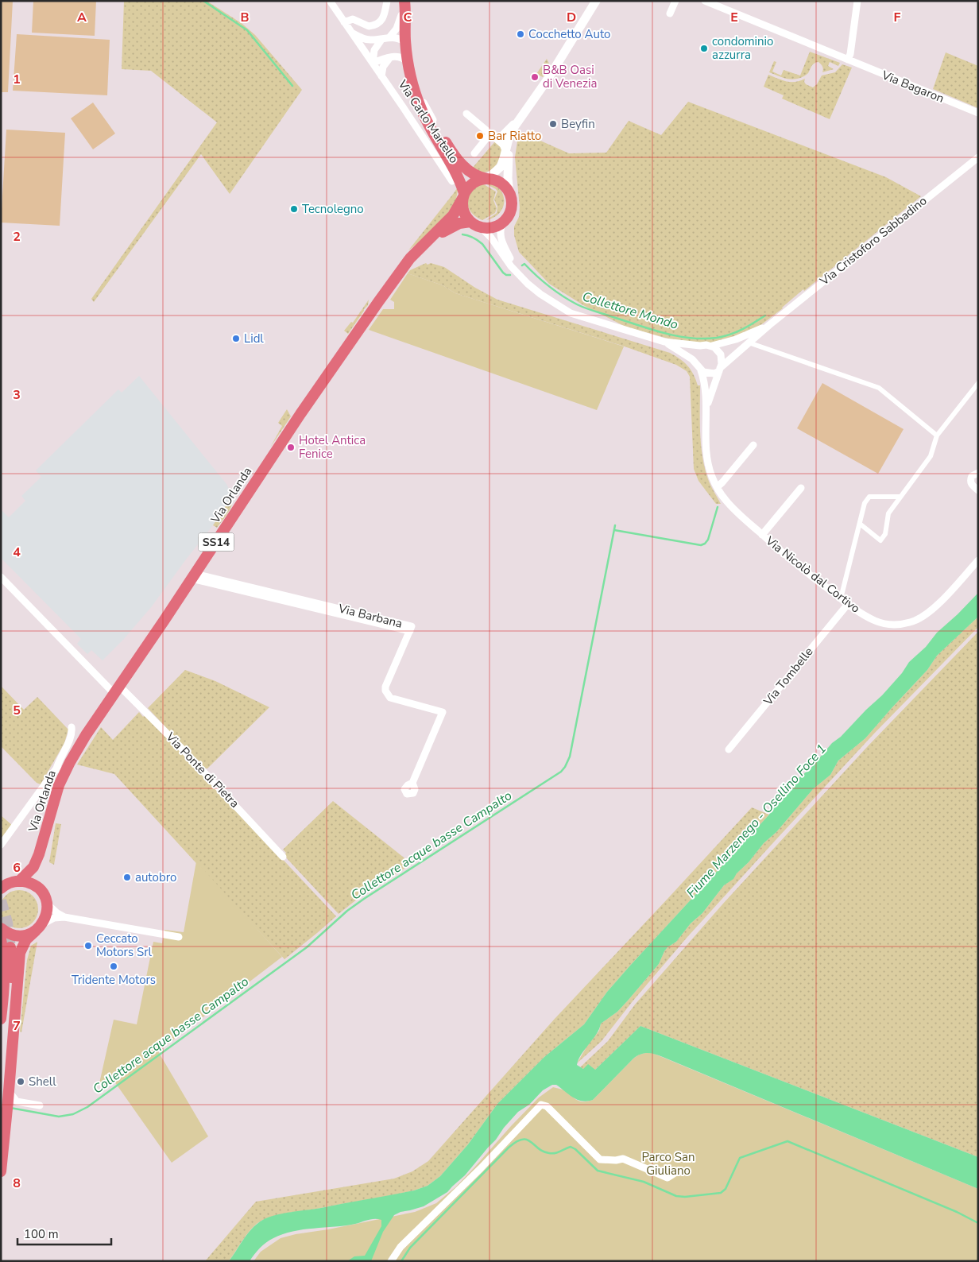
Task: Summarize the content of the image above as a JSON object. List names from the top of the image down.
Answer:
{
  "streets": {
    "main road": ["Via Carlo Martello", "Via Orlanda", "SS14"],
    "street": [
      "Via Bagaron",
      "Via Cristoforo Sabbadino",
      "Via Nicolò dal Cortivo",
      "Via Barbana",
      "Via Tombelle",
      "Via Ponte di Pietra"
    ]
  },
  "crossings": [
    ["Via Carlo Martello", "Via Cristoforo Sabbadino"],
    ["Via Carlo Martello", "Via Orlanda"],
    ["Via Cristoforo Sabbadino", "Via Orlanda"],
    ["Via Cristoforo Sabbadino", "Via Nicolò dal Cortivo"],
    ["Via Orlanda", "SS14"],
    ["Via Orlanda", "Via Barbana"],
    ["Via Orlanda", "Via Ponte di Pietra"],
    ["Via Nicolò dal Cortivo", "Via Tombelle"]
  ],
  "water": ["Collettore Mondo", "Fiume Marzenego - Osellino Foce 1", "Collettore acque basse Campalto"],
  "parks": ["Parco San Giuliano"],
  "places": [
    "Cocchetto Auto",
    "condominio azzurra",
    "B&B Oasi di Venezia",
    "Beyfin",
    "Bar Riatto",
    "Tecnolegno",
    "Lidl",
    "Hotel Antica Fenice",
    "autobro",
    "Ceccato Motors Srl",
    "Tridente Motors",
    "Shell"
  ],
  "scale_bar": "100 m",
  "grid": {
    "columns": [
      "A",
      "B",
      "C",
      "D",
      "E",
      "F"
    ],
    "rows": [
      "1",
      "2",
      "3",
      "4",
      "5",
      "6",
      "7",
      "8"
    ]
  }
}
